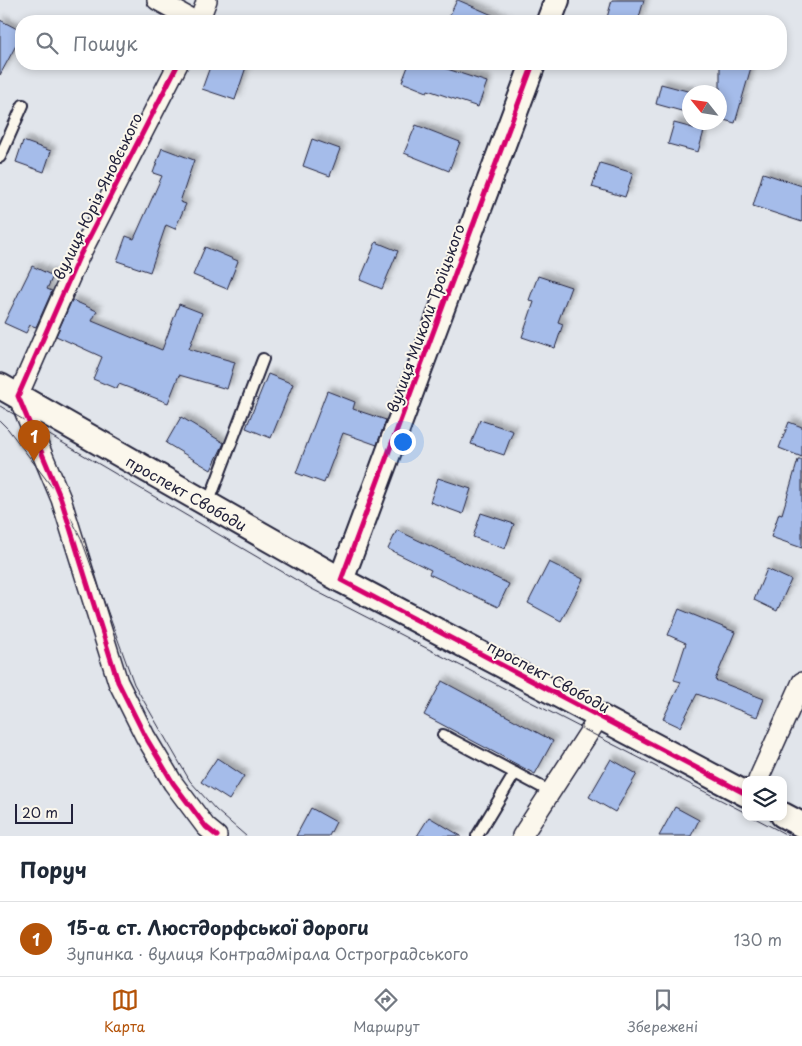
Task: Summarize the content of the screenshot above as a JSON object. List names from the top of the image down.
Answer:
{
  "streets": {
    "street": ["вулиця Юрія Яновського", "вулиця Миколи Троїцького", "проспект Свободи"]
  },
  "crossings": [
    ["вулиця Юрія Яновського", "проспект Свободи"],
    ["вулиця Миколи Троїцького", "проспект Свободи"]
  ],
  "scale_bar": "20 m",
  "north": "top left",
  "page": {
    "search": "Пошук",
    "pins": "1",
    "scale": "20 m",
    "heading": "Поруч",
    "list": [
      {
        "mark": "1",
        "name": "15-а ст. Люстдорфської дороги",
        "note": "Зупинка · вулиця Контрадмірала Остроградського",
        "value": "130 m"
      }
    ],
    "nav": ["Карта", "Маршрут", "Збережені"]
  }
}
